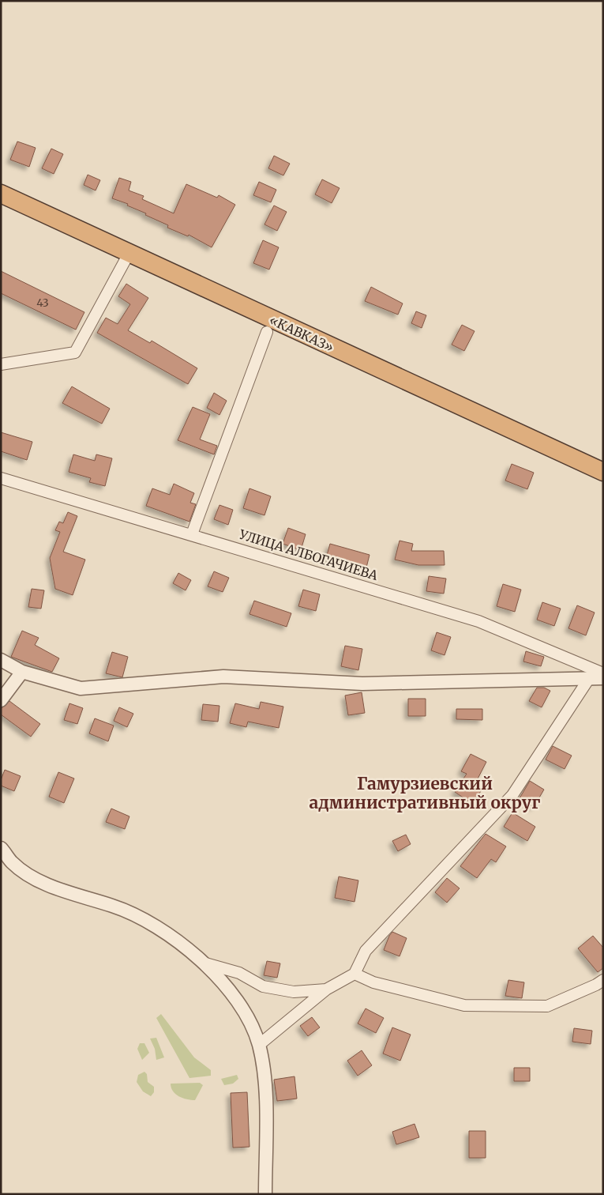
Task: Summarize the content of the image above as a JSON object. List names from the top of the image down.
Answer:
{
  "streets": {
    "highway": ["«КАВКАЗ»"],
    "street": ["УЛИЦА АЛБОГАЧИЕВА"]
  },
  "districts": ["Гамурзиевский административный округ"],
  "house_numbers": ["43"]
}
